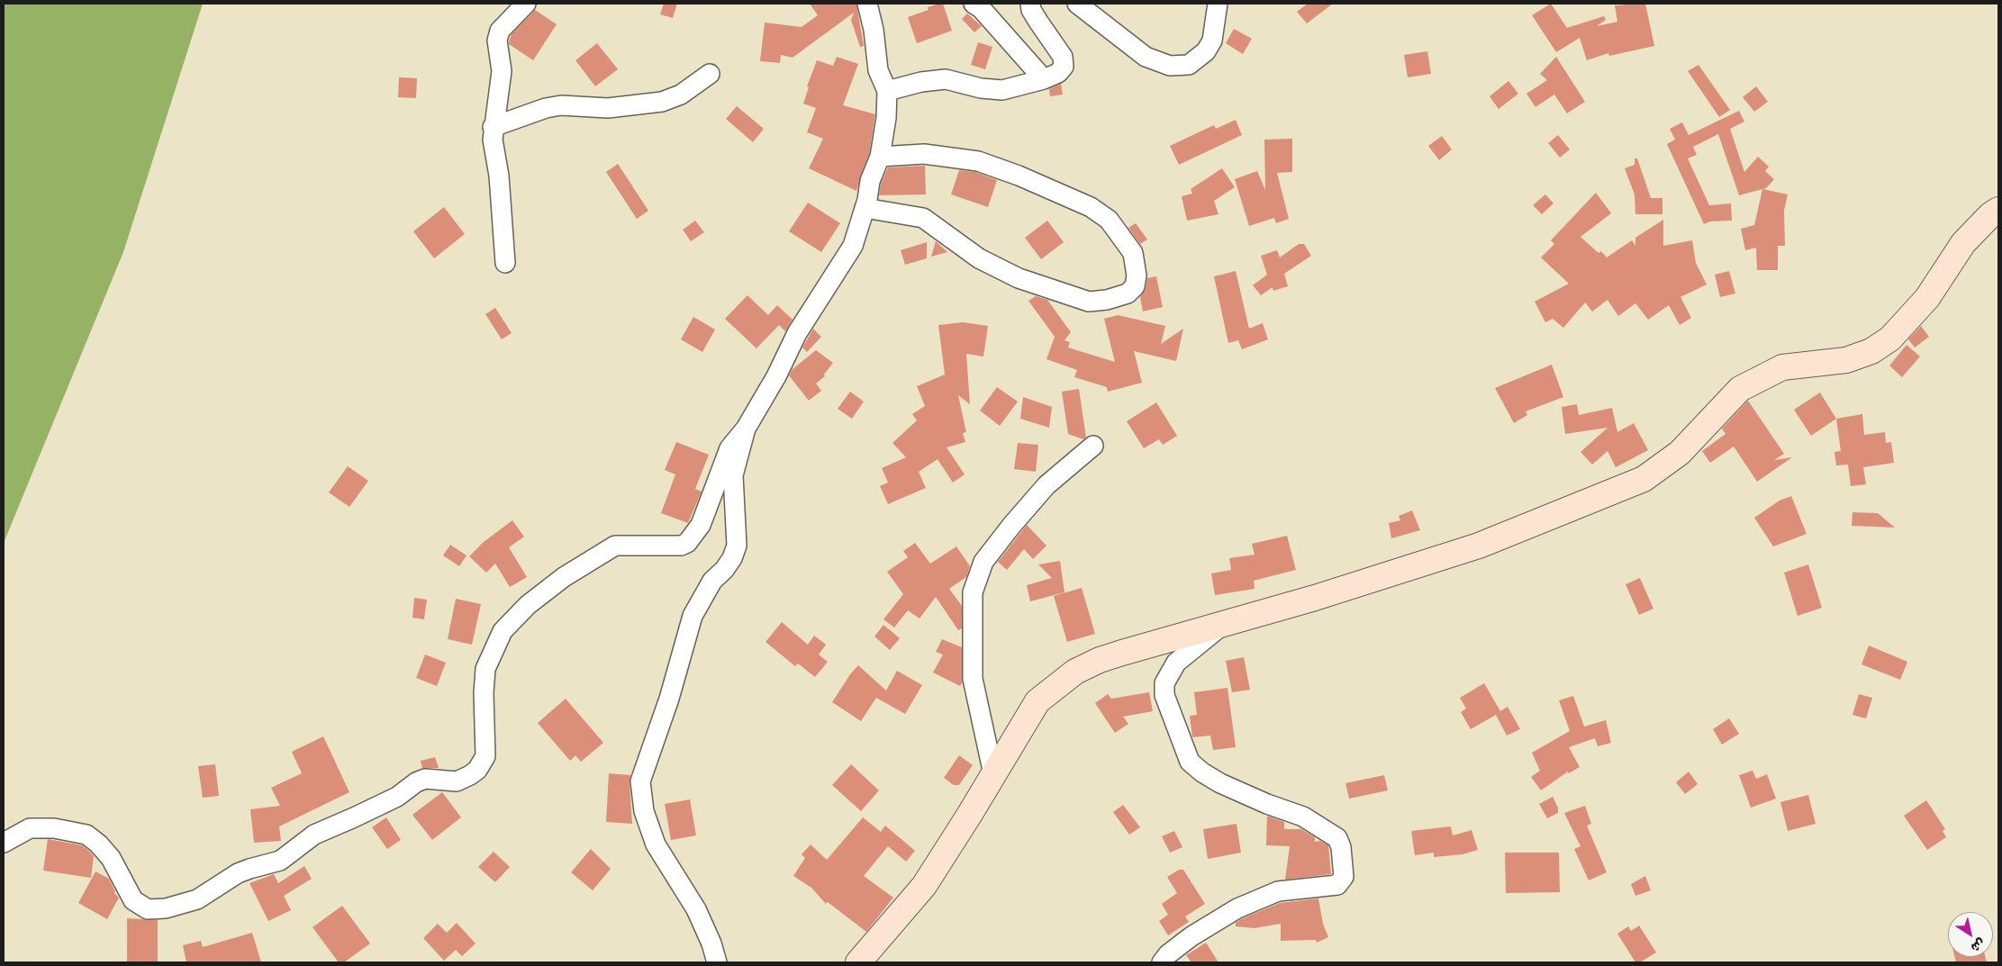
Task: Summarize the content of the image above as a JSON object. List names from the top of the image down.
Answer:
{
  "north": "bottom right"
}
